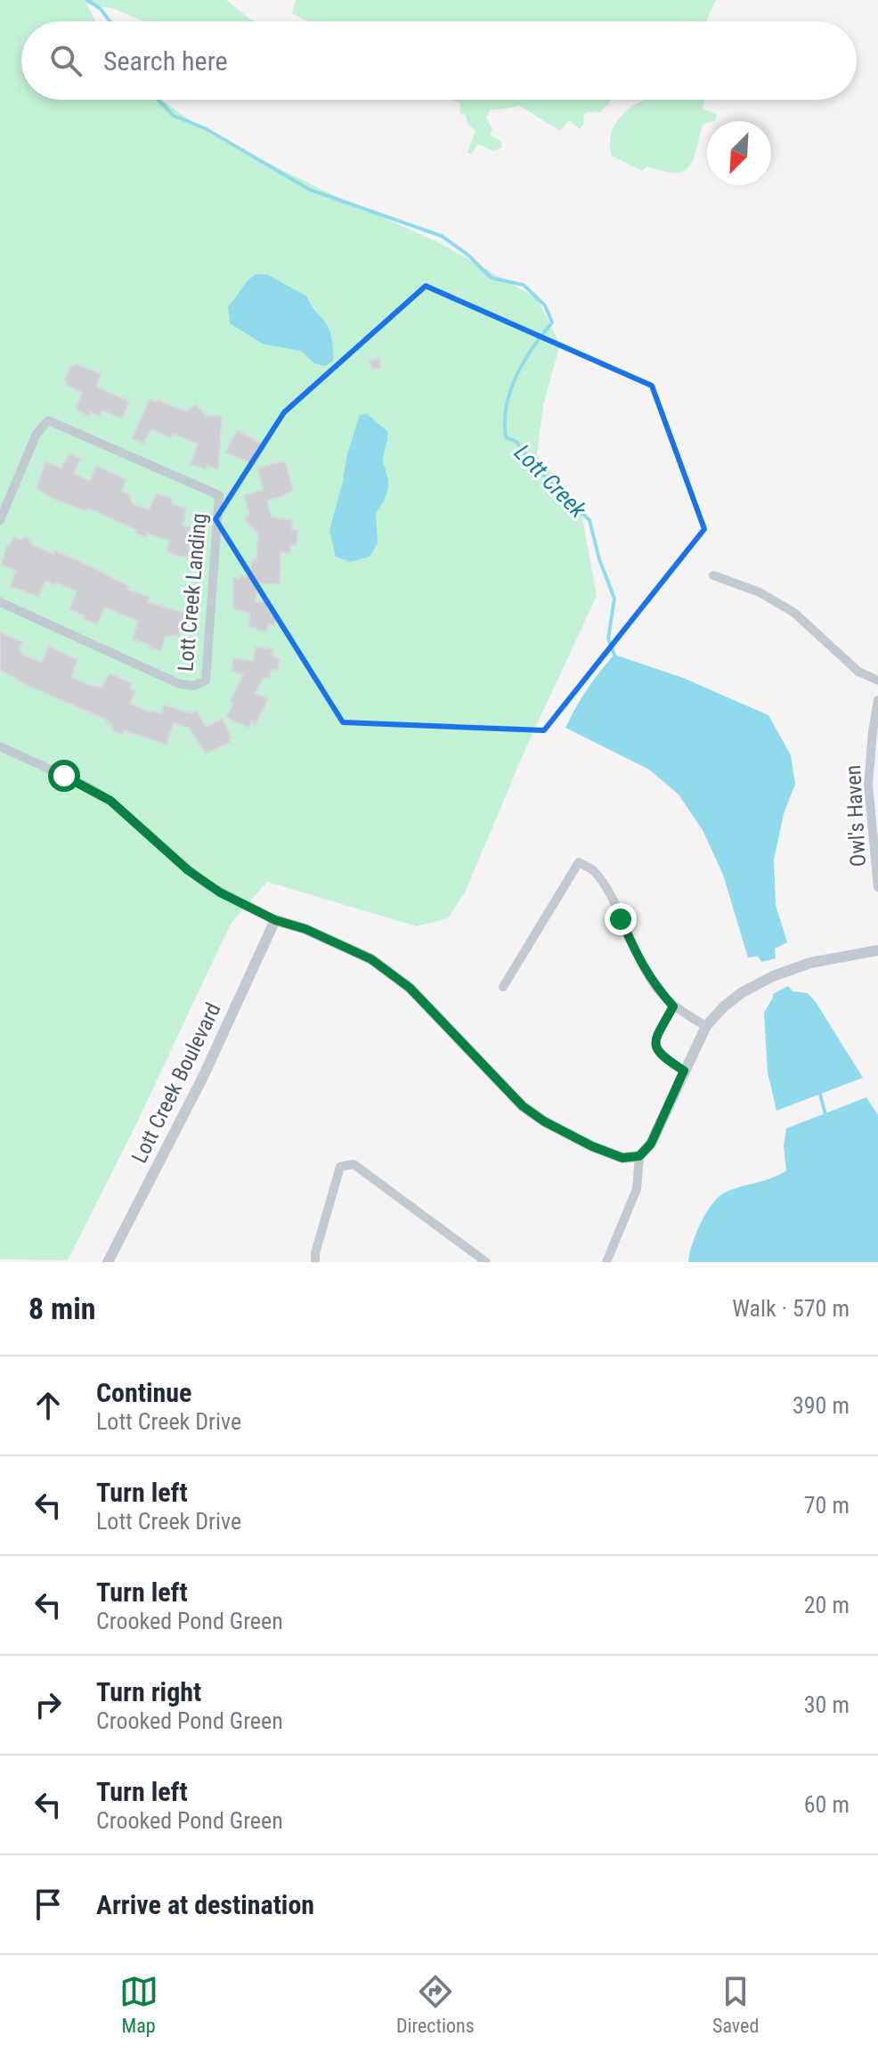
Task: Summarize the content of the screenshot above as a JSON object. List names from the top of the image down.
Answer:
{
  "streets": {
    "street": ["Lott Creek Landing", "Owl's Haven", "Lott Creek Boulevard"]
  },
  "water": ["Lott Creek"],
  "north": "bottom left",
  "page": {
    "search": "Search here",
    "heading": ["8 min", "Walk · 570 m"],
    "list": [
      ["Continue", "Lott Creek Drive", "390 m"],
      ["Turn left", "Lott Creek Drive", "70 m"],
      ["Turn left", "Crooked Pond Green", "20 m"],
      ["Turn right", "Crooked Pond Green", "30 m"],
      ["Turn left", "Crooked Pond Green", "60 m"],
      "Arrive at destination"
    ],
    "nav": ["Map", "Directions", "Saved"]
  }
}
